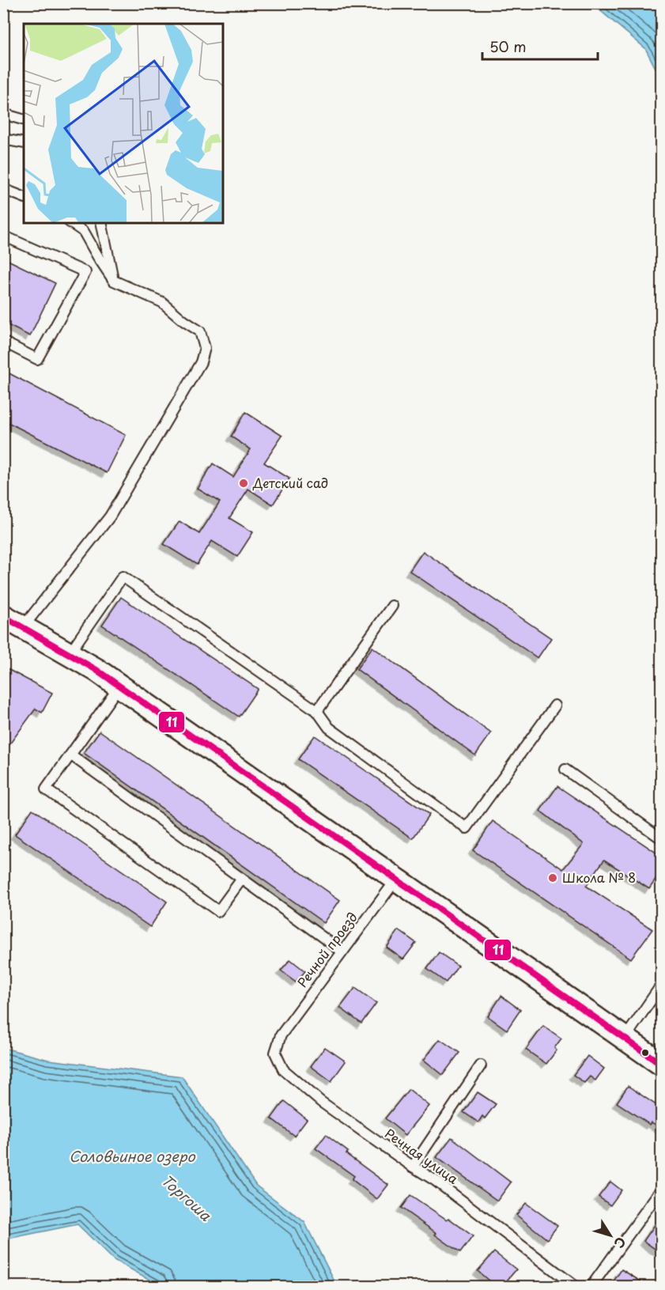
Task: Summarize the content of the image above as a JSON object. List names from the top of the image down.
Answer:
{
  "streets": {
    "lane": ["Речной проезд", "Речная улица"]
  },
  "crossings": [
    ["Речной проезд", "Речная улица"]
  ],
  "water": ["Соловьиное озеро", "Торгоша"],
  "places": ["Детский сад", "Школа № 8"],
  "lines": ["transit line 11"],
  "scale_bar": "50 m",
  "north": "bottom right"
}
